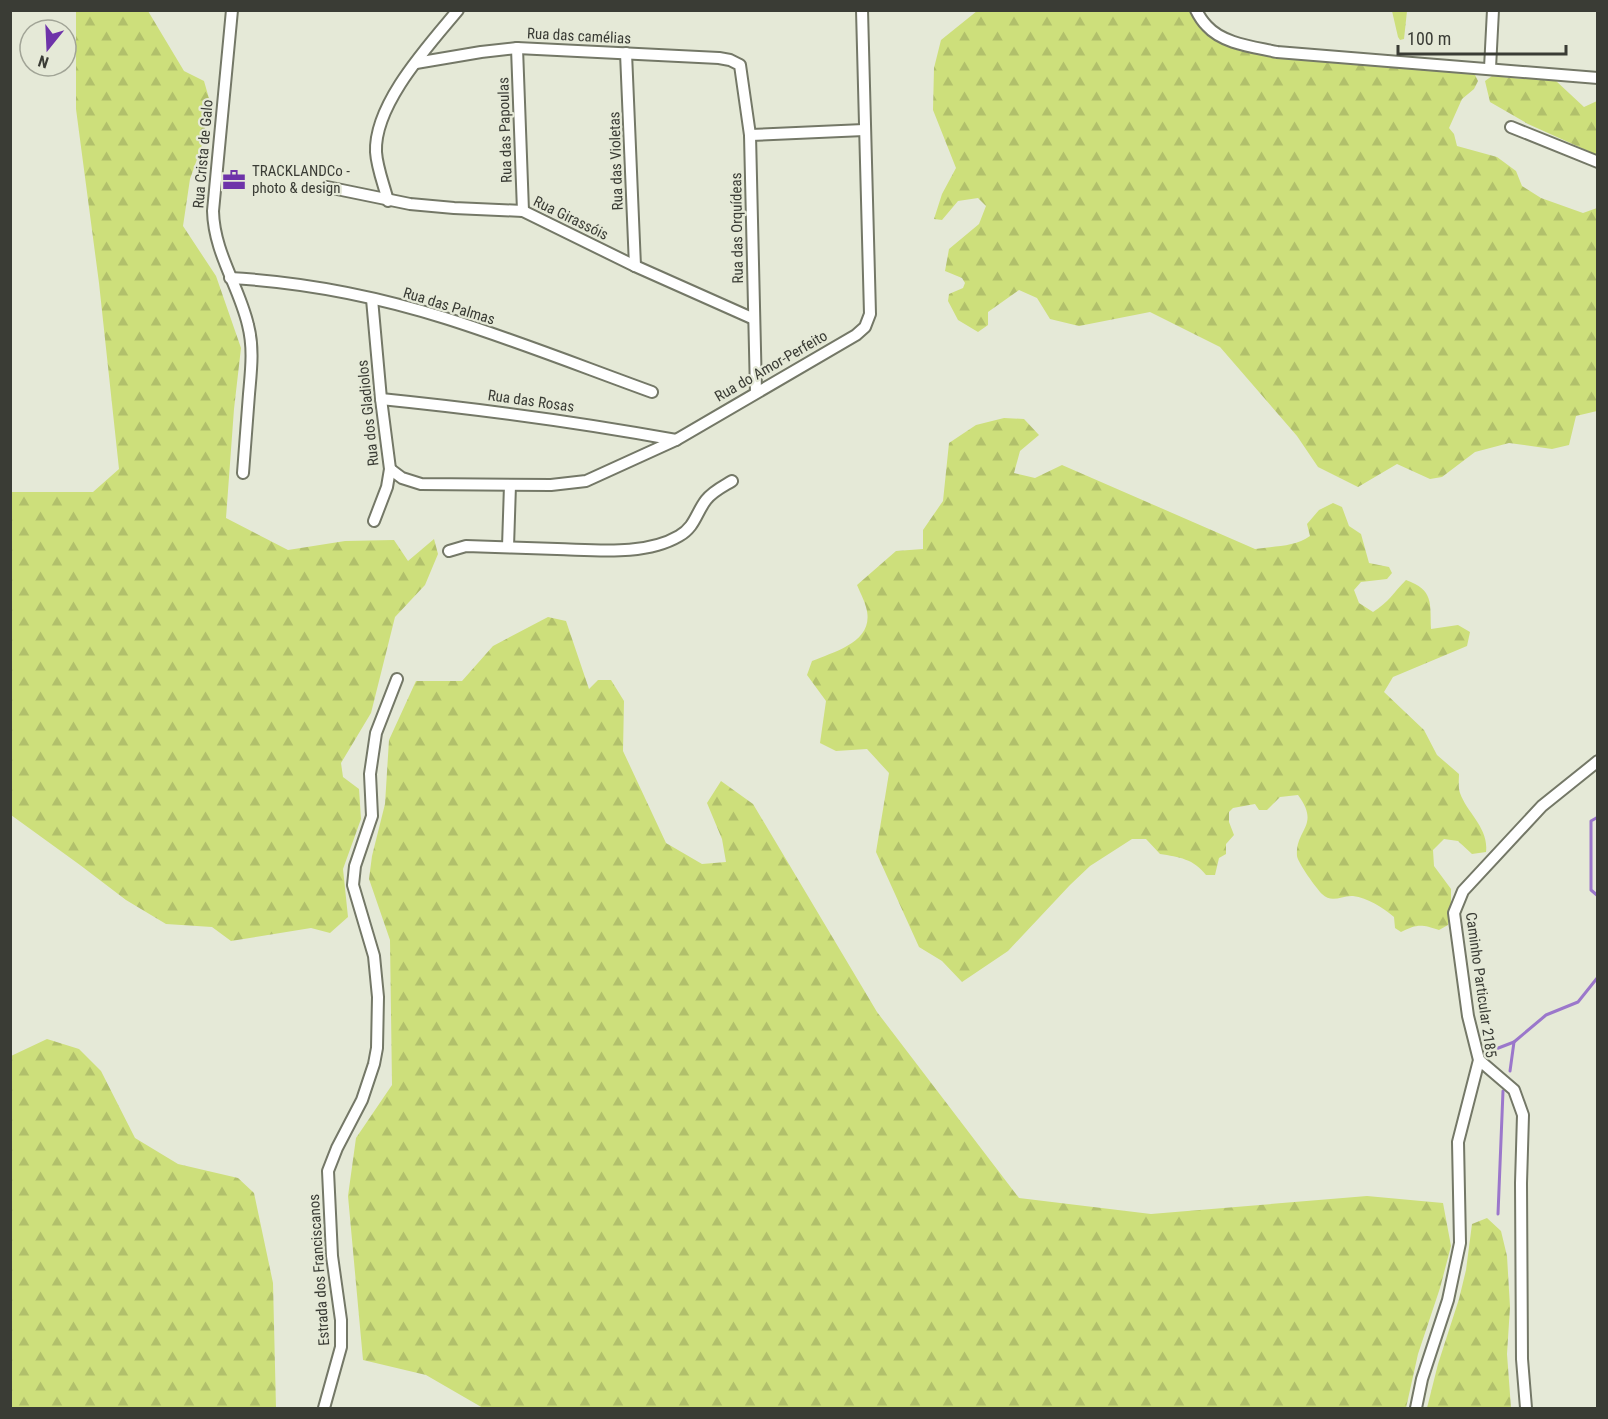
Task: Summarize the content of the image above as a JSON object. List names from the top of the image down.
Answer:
{
  "streets": {
    "street": [
      "Rua das camélias",
      "Rua das Papoulas",
      "Rua Crista de Galo",
      "Rua das Violetas",
      "Rua Girassóis",
      "Rua das Orquídeas",
      "Rua das Palmas",
      "Rua do Amor-Perfeito",
      "Rua das Rosas",
      "Rua dos Gladiolos",
      "Caminho Particular 2185",
      "Estrada dos Franciscanos"
    ]
  },
  "crossings": [
    ["Rua das camélias", "Rua das Papoulas"],
    ["Rua das camélias", "Rua das Violetas"],
    ["Rua das camélias", "Rua das Orquídeas"],
    ["Rua das Papoulas", "Rua Girassóis"],
    ["Rua Crista de Galo", "Rua das Palmas"],
    ["Rua das Violetas", "Rua Girassóis"],
    ["Rua Girassóis", "Rua das Orquídeas"],
    ["Rua das Orquídeas", "Rua do Amor-Perfeito"],
    ["Rua das Palmas", "Rua dos Gladiolos"],
    ["Rua do Amor-Perfeito", "Rua das Rosas"],
    ["Rua do Amor-Perfeito", "Rua dos Gladiolos"],
    ["Rua das Rosas", "Rua dos Gladiolos"]
  ],
  "places": {
    "office": ["TRACKLANDCo - photo & design"]
  },
  "scale_bar": "100 m",
  "north": "bottom"
}
